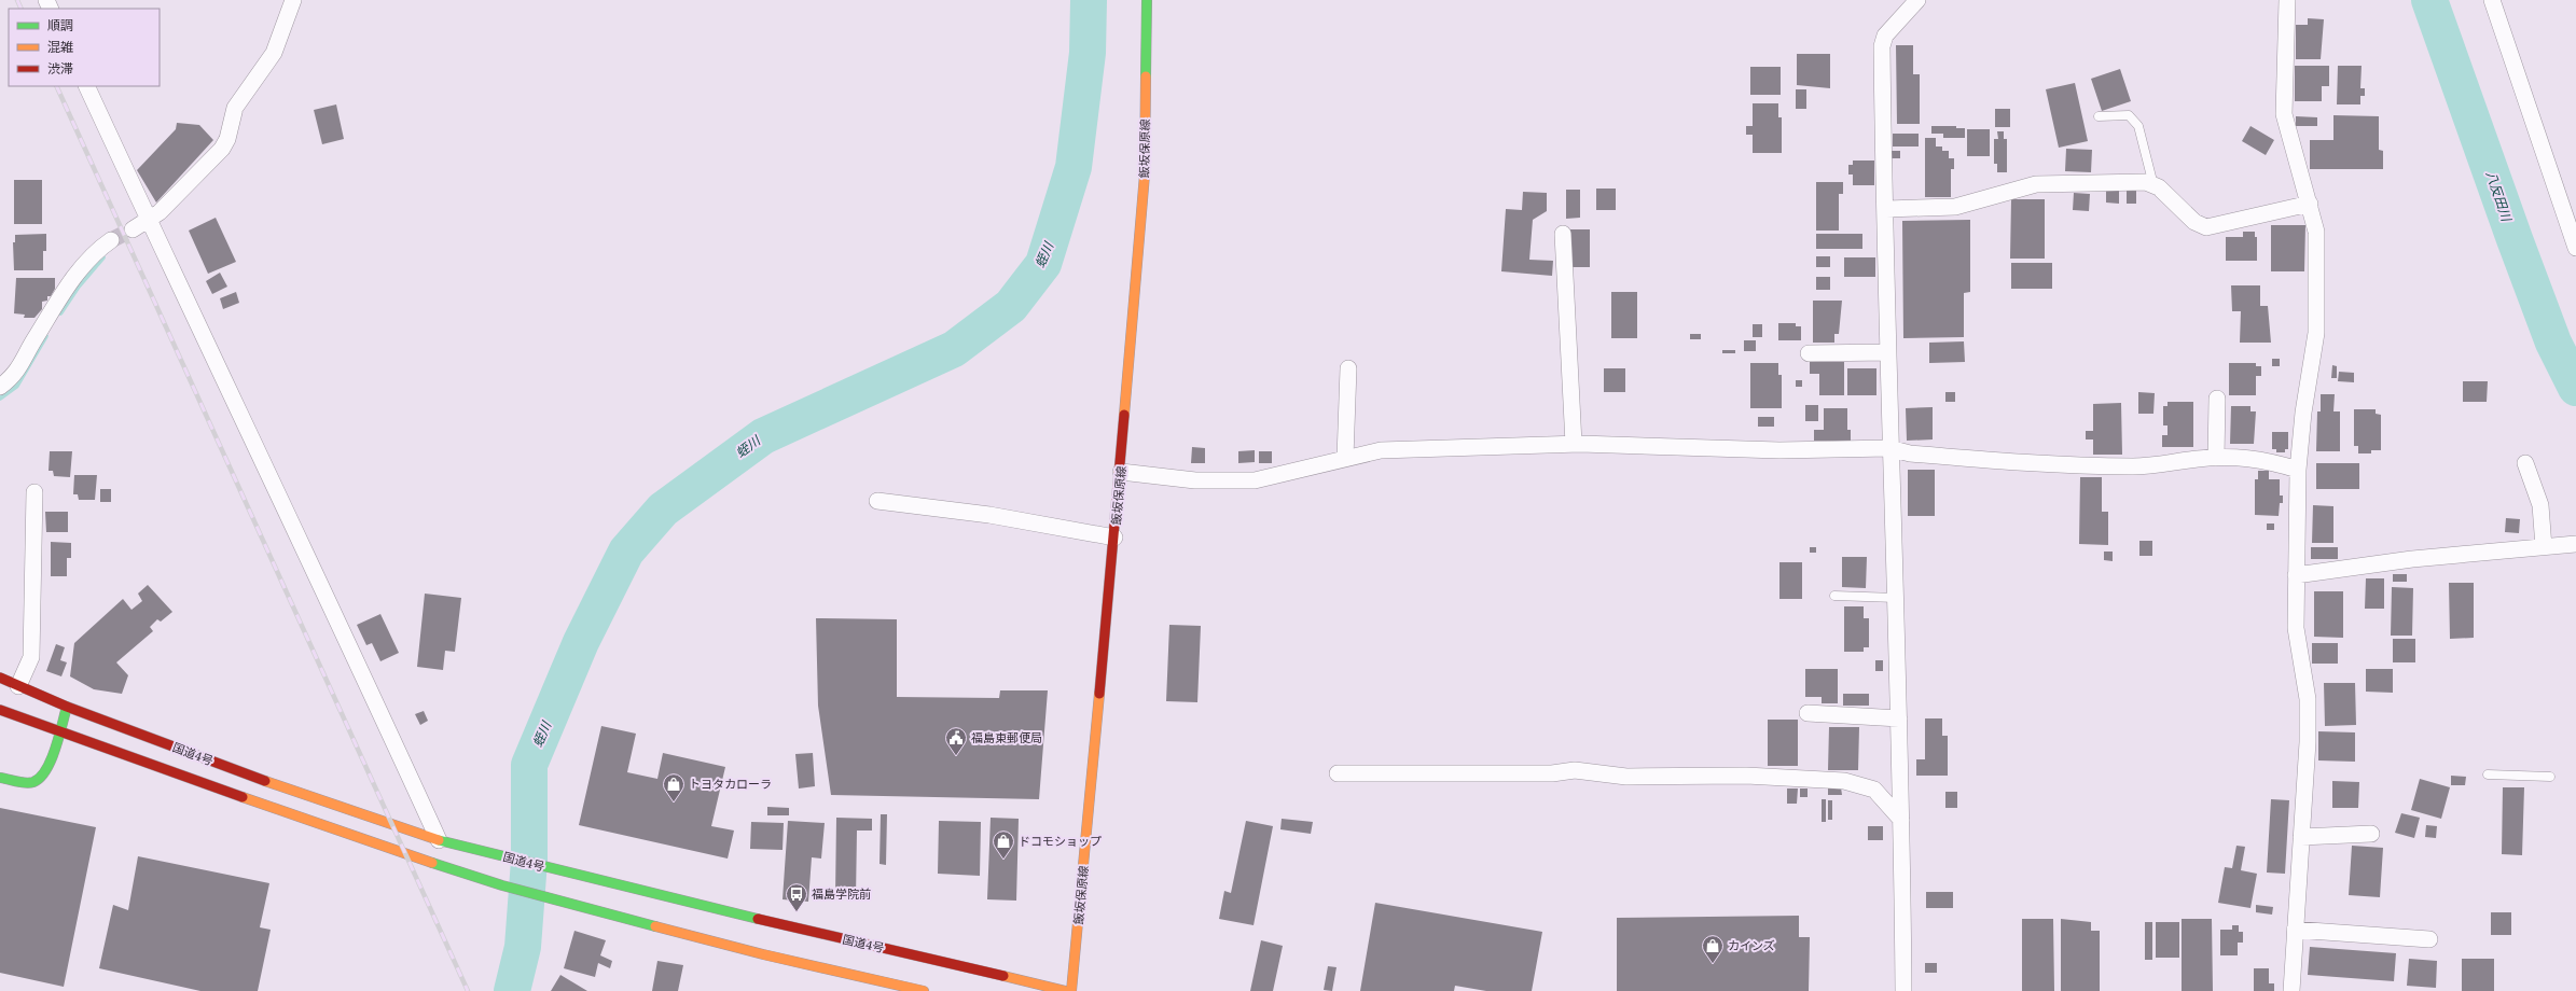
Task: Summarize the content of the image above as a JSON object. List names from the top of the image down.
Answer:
{
  "streets": {
    "main road": ["飯坂保原線", "国道4号"]
  },
  "water": ["八反田川", "蛭川"],
  "places": {
    "public building": ["福島東郵便局"],
    "shop": ["トヨタカローラ", "ドコモショップ", "カインズ"],
    "bus stop": ["福島学院前"]
  },
  "legend": ["順調", "混雑", "渋滞"]
}
